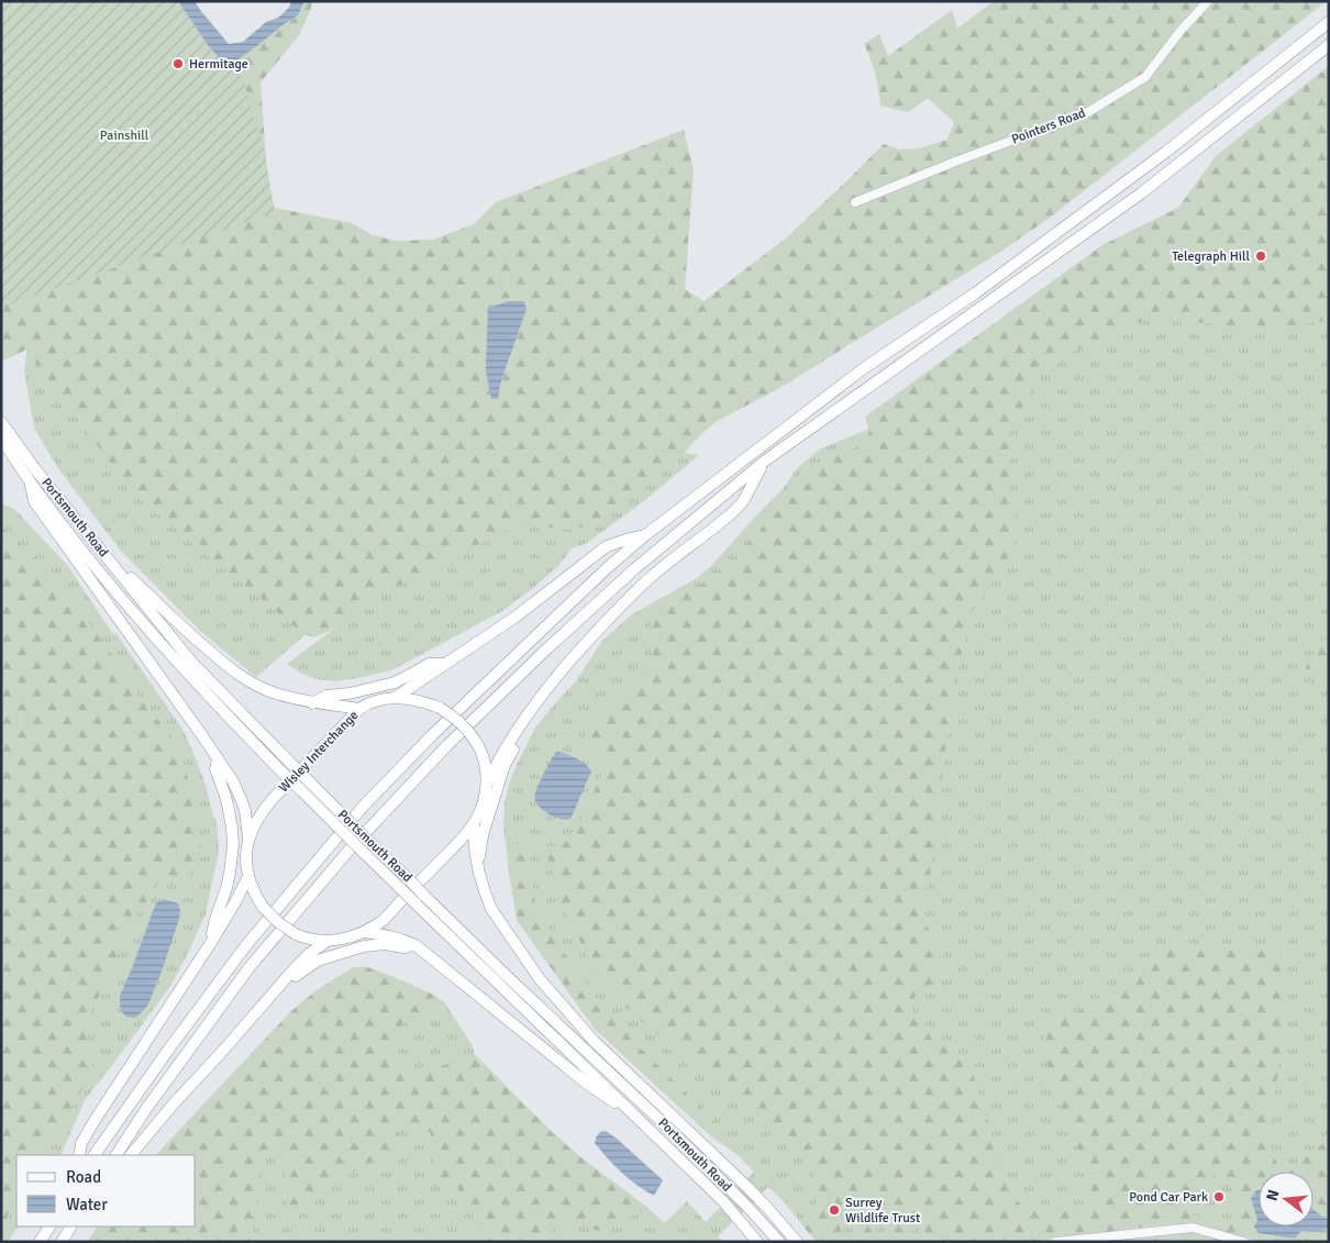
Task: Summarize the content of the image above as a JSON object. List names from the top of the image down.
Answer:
{
  "streets": {
    "highway": ["Portsmouth Road", "Wisley Interchange"],
    "street": ["Pointers Road"]
  },
  "parks": ["Painshill"],
  "places": [
    "Hermitage",
    "Telegraph Hill",
    "Pond Car Park",
    "Surrey Wildlife Trust"
  ],
  "legend": ["Road", "Water"],
  "north": "left"
}
